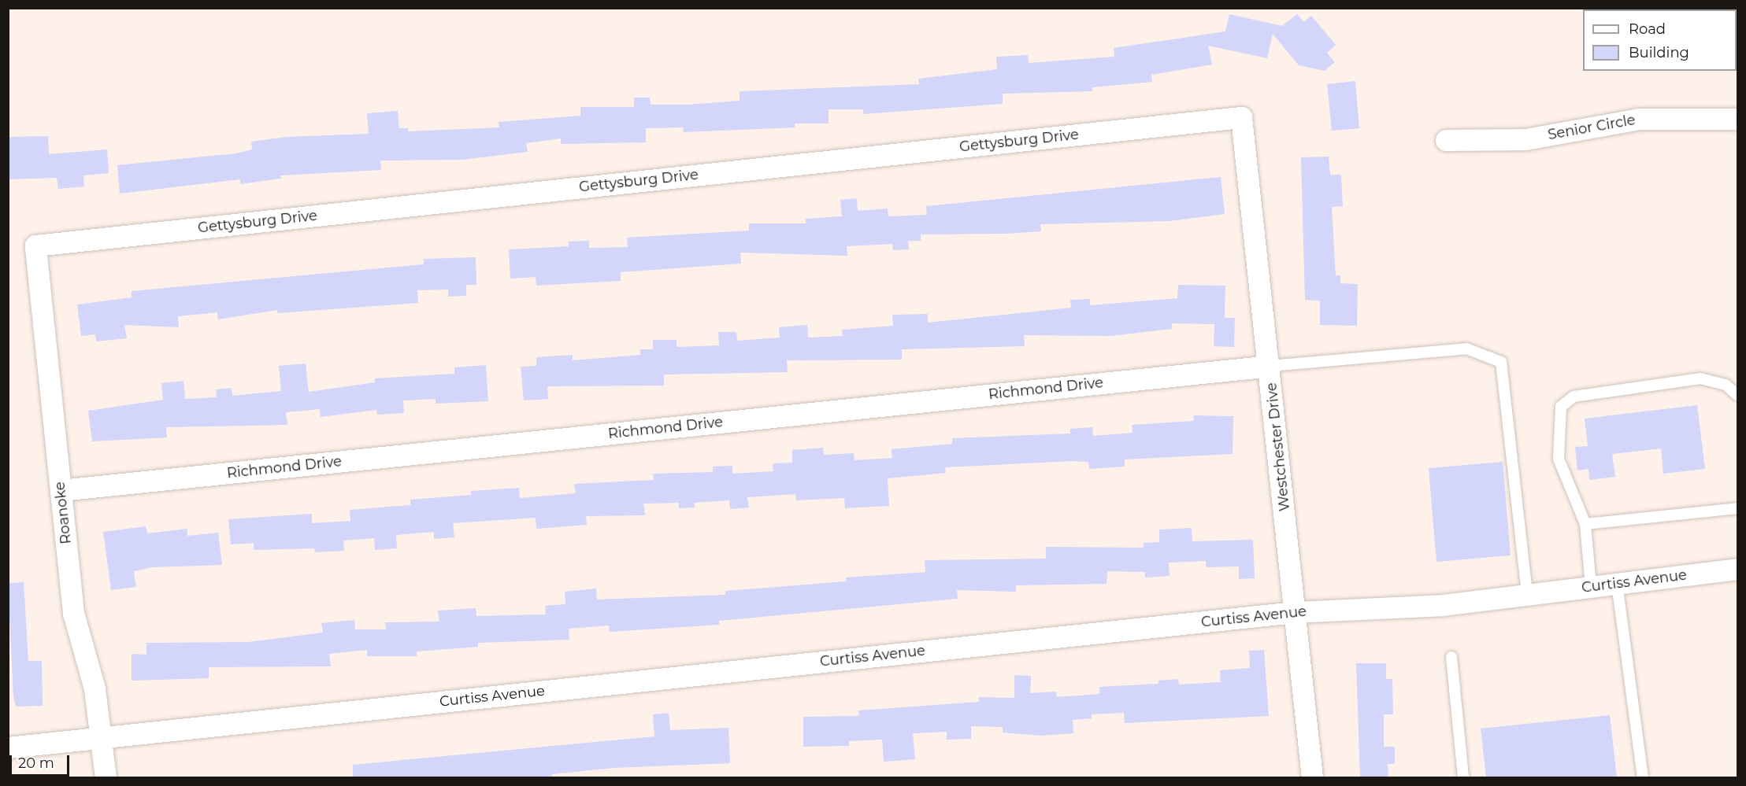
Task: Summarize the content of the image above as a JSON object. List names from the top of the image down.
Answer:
{
  "streets": {
    "street": [
      "Senior Circle",
      "Gettysburg Drive",
      "Richmond Drive",
      "Westchester Drive",
      "Roanoke",
      "Curtiss Avenue"
    ]
  },
  "crossings": [
    ["Gettysburg Drive", "Westchester Drive"],
    ["Gettysburg Drive", "Roanoke"],
    ["Richmond Drive", "Westchester Drive"],
    ["Richmond Drive", "Roanoke"],
    ["Westchester Drive", "Curtiss Avenue"],
    ["Roanoke", "Curtiss Avenue"]
  ],
  "legend": ["Road", "Building"],
  "scale_bar": "20 m"
}
